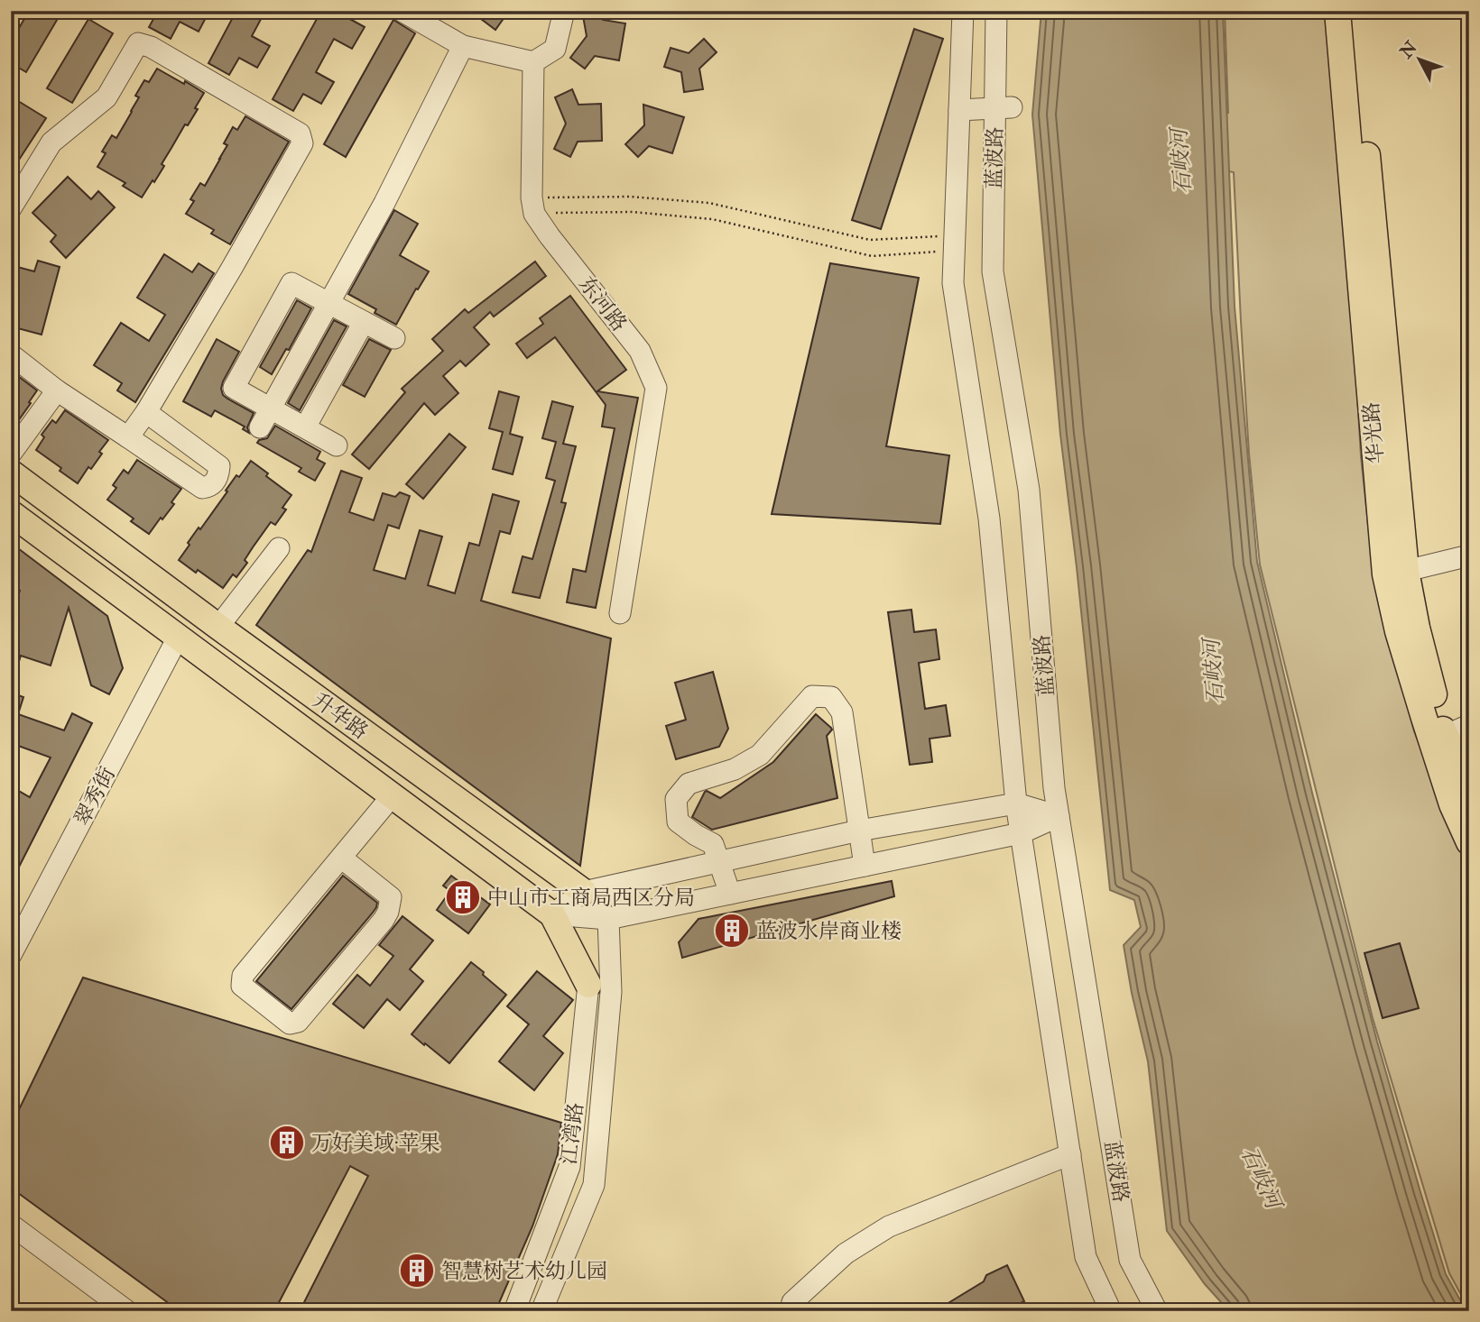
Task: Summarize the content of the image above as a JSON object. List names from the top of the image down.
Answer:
{
  "streets": {
    "main road": ["华光路", "升华路"],
    "street": [
      "蓝波路",
      "东河路",
      "翠秀街",
      "江湾路"
    ]
  },
  "crossings": [
    ["升华路", "翠秀街"],
    ["升华路", "江湾路"]
  ],
  "water": ["石岐河"],
  "places": {
    "building": [
      "中山市工商局西区分局",
      "蓝波水岸商业楼",
      "万好美域·苹果",
      "智慧树艺术幼儿园"
    ]
  },
  "north": "top left"
}
